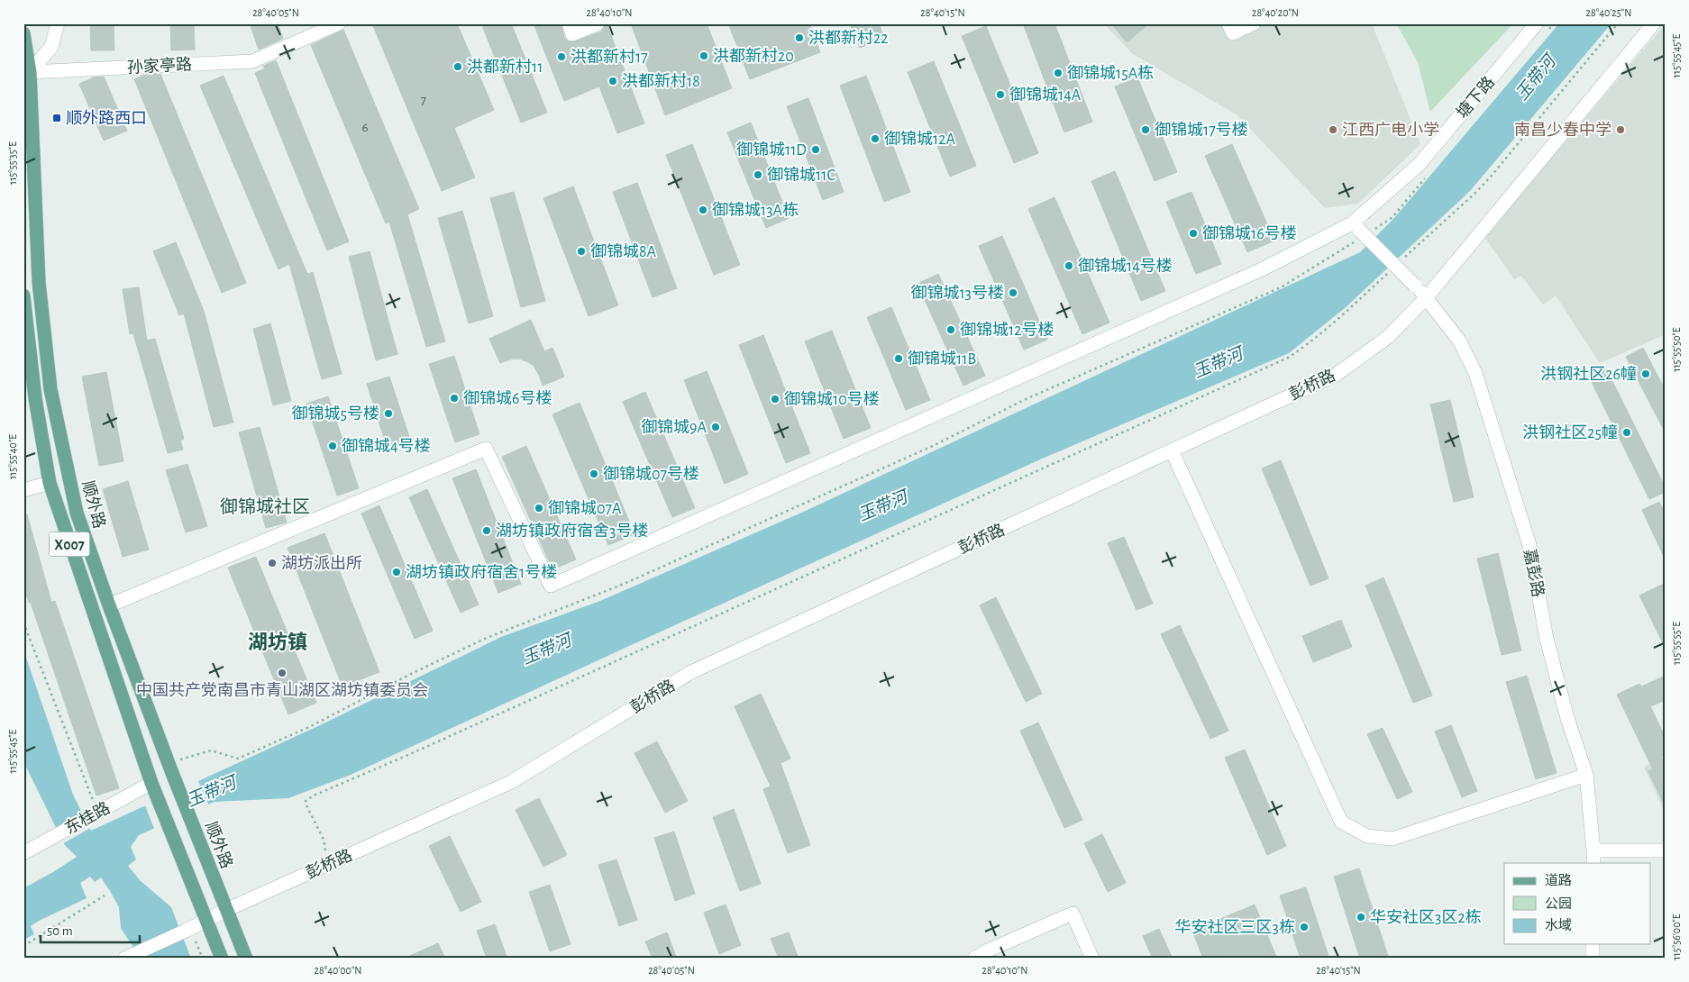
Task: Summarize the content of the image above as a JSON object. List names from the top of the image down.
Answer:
{
  "streets": {
    "main road": ["顺外路", "X007"],
    "street": [
      "孙家亭路",
      "塘下路",
      "彭桥路",
      "嘉彭路",
      "东桂路"
    ]
  },
  "crossings": [
    ["孙家亭路", "顺外路"],
    ["塘下路", "顺外路"],
    ["塘下路", "嘉彭路"],
    ["彭桥路", "顺外路"],
    ["彭桥路", "X007"],
    ["彭桥路", "嘉彭路"],
    ["X007", "东桂路"]
  ],
  "districts": ["御锦城社区", "湖坊镇"],
  "water": ["玉带河"],
  "places": {
    "other": [
      "洪都新村22",
      "洪都新村20",
      "洪都新村17",
      "洪都新村11",
      "御锦城15A栋",
      "洪都新村18",
      "御锦城14A",
      "御锦城17号楼",
      "江西广电小学",
      "南昌少春中学",
      "御锦城12A",
      "御锦城11D",
      "御锦城11C",
      "御锦城13A栋",
      "御锦城16号楼",
      "御锦城8A",
      "御锦城14号楼",
      "御锦城13号楼",
      "御锦城12号楼",
      "御锦城11B",
      "洪钢社区26幢",
      "御锦城6号楼",
      "御锦城10号楼",
      "御锦城5号楼",
      "御锦城9A",
      "洪钢社区25幢",
      "御锦城4号楼",
      "御锦城07号楼",
      "御锦城07A",
      "湖坊镇政府宿舍3号楼",
      "湖坊派出所",
      "湖坊镇政府宿舍1号楼",
      "中国共产党南昌市青山湖区湖坊镇委员会",
      "华安社区3区2栋",
      "华安社区三区3栋"
    ],
    "transit": ["顺外路西口"]
  },
  "house_numbers": ["7", "6"],
  "legend": ["道路", "公园", "水域"],
  "scale_bar": "50 m",
  "coordinates": [
    "28°40'05\"N",
    "28°40'10\"N",
    "28°40'15\"N",
    "28°40'20\"N",
    "28°40'25\"N",
    "115°55'45\"E",
    "115°55'35\"E",
    "115°55'50\"E",
    "115°55'40\"E",
    "115°55'55\"E",
    "115°56'00\"E",
    "28°40'00\"N"
  ]
}
